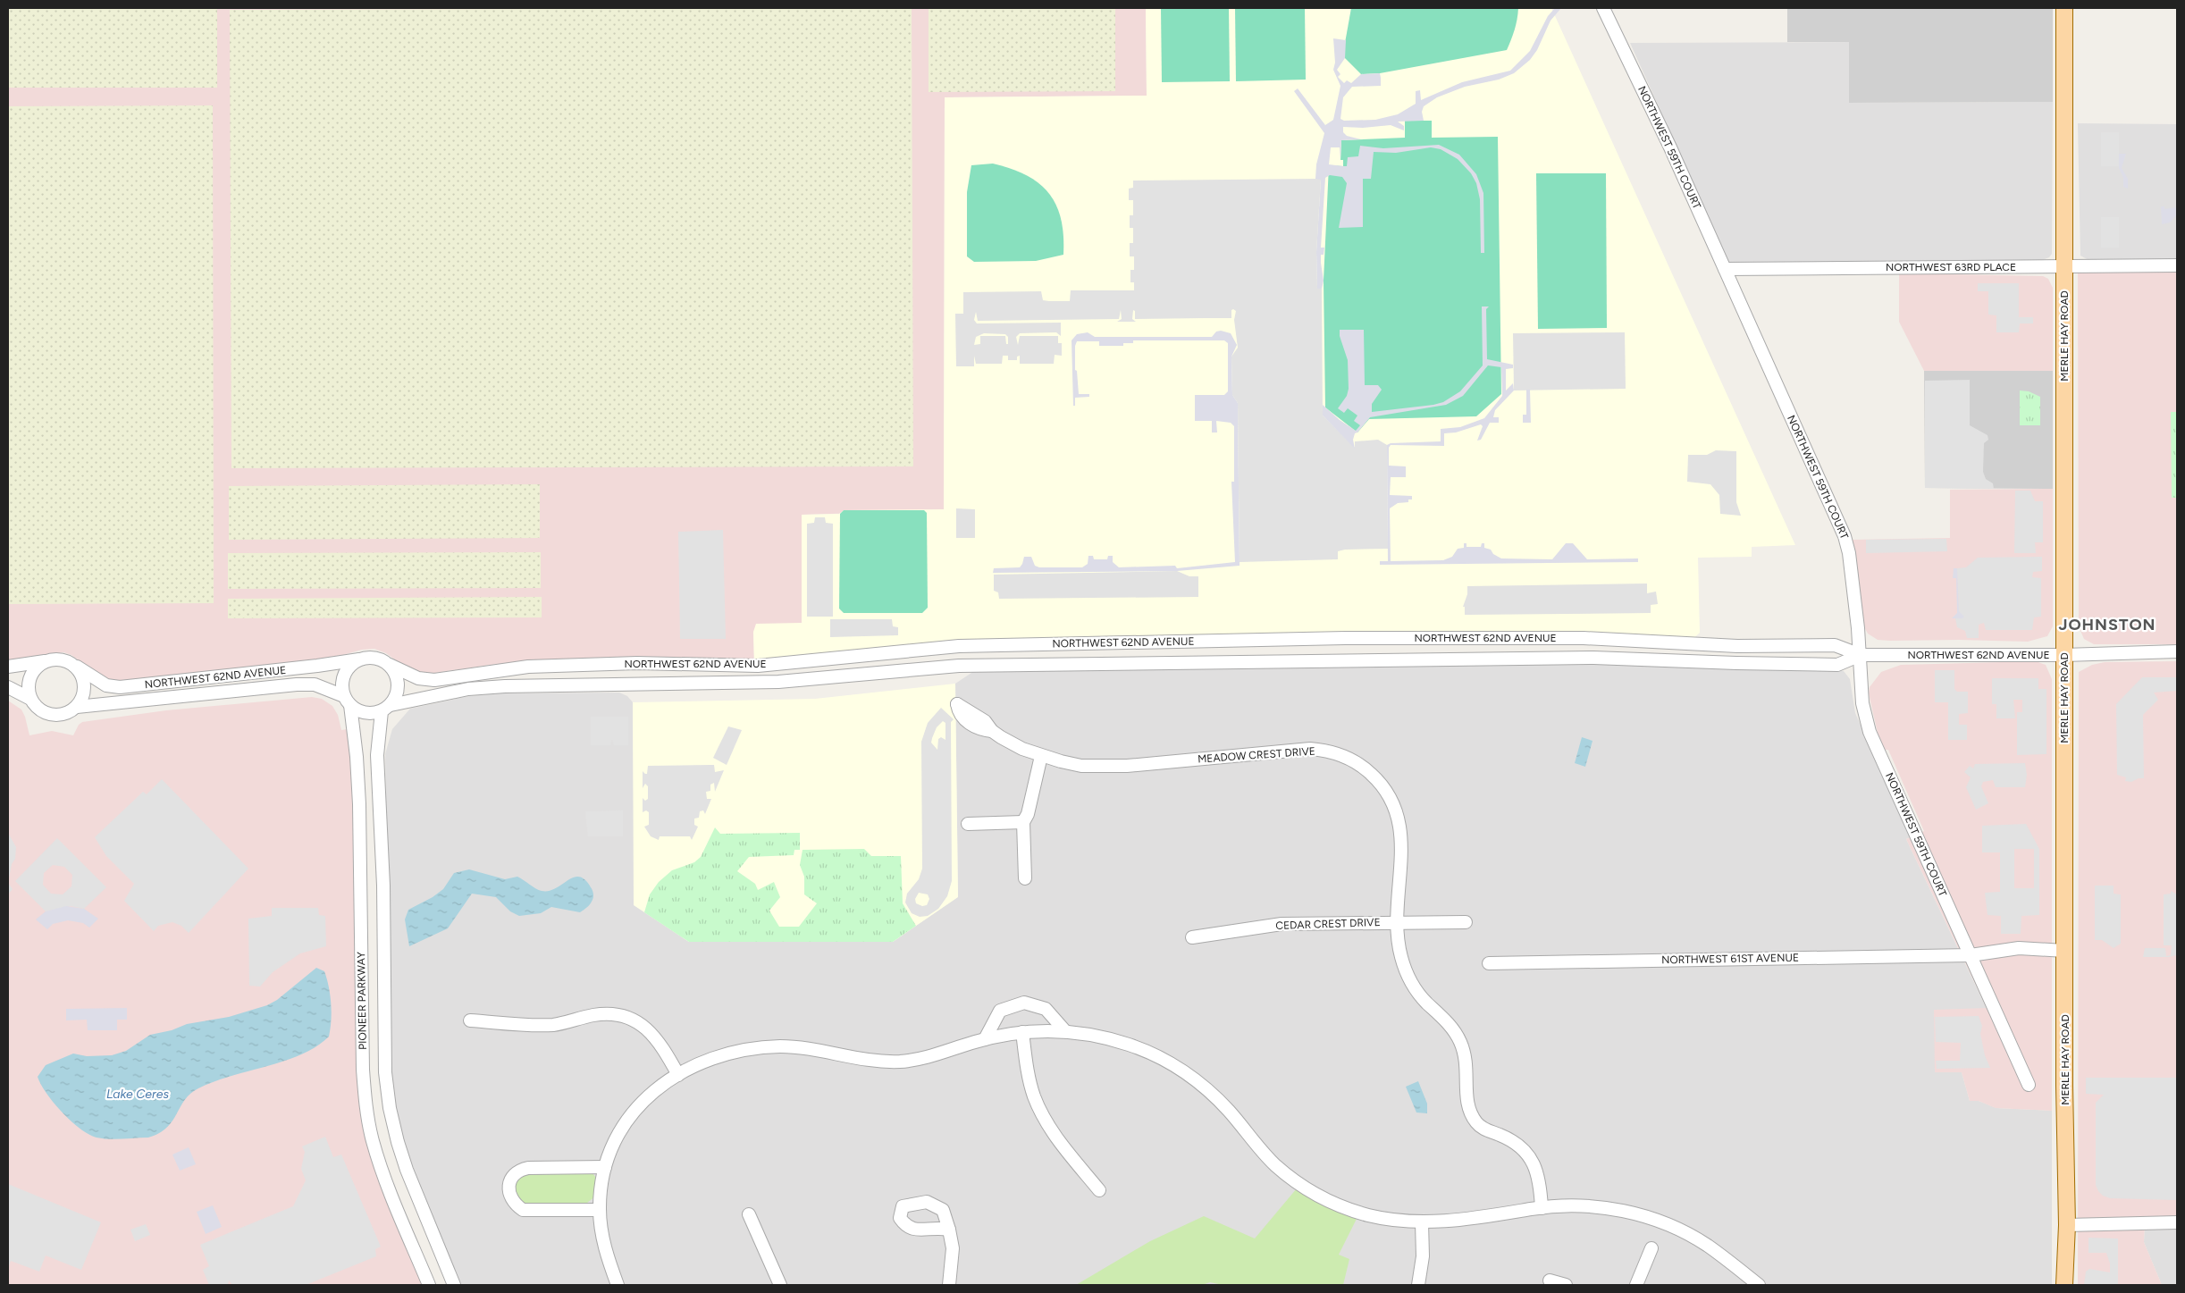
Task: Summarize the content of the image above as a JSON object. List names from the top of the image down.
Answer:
{
  "streets": {
    "main road": ["MERLE HAY ROAD"],
    "street": [
      "NORTHWEST 59TH COURT",
      "NORTHWEST 63RD PLACE",
      "NORTHWEST 62ND AVENUE",
      "MEADOW CREST DRIVE",
      "CEDAR CREST DRIVE",
      "NORTHWEST 61ST AVENUE",
      "PIONEER PARKWAY"
    ]
  },
  "crossings": [
    ["NORTHWEST 59TH COURT", "NORTHWEST 63RD PLACE"],
    ["NORTHWEST 59TH COURT", "NORTHWEST 62ND AVENUE"],
    ["NORTHWEST 59TH COURT", "NORTHWEST 61ST AVENUE"],
    ["NORTHWEST 63RD PLACE", "MERLE HAY ROAD"],
    ["MERLE HAY ROAD", "NORTHWEST 62ND AVENUE"],
    ["MERLE HAY ROAD", "NORTHWEST 61ST AVENUE"],
    ["NORTHWEST 62ND AVENUE", "PIONEER PARKWAY"],
    ["MEADOW CREST DRIVE", "CEDAR CREST DRIVE"]
  ],
  "districts": ["JOHNSTON"],
  "water": ["Lake Ceres"]
}
